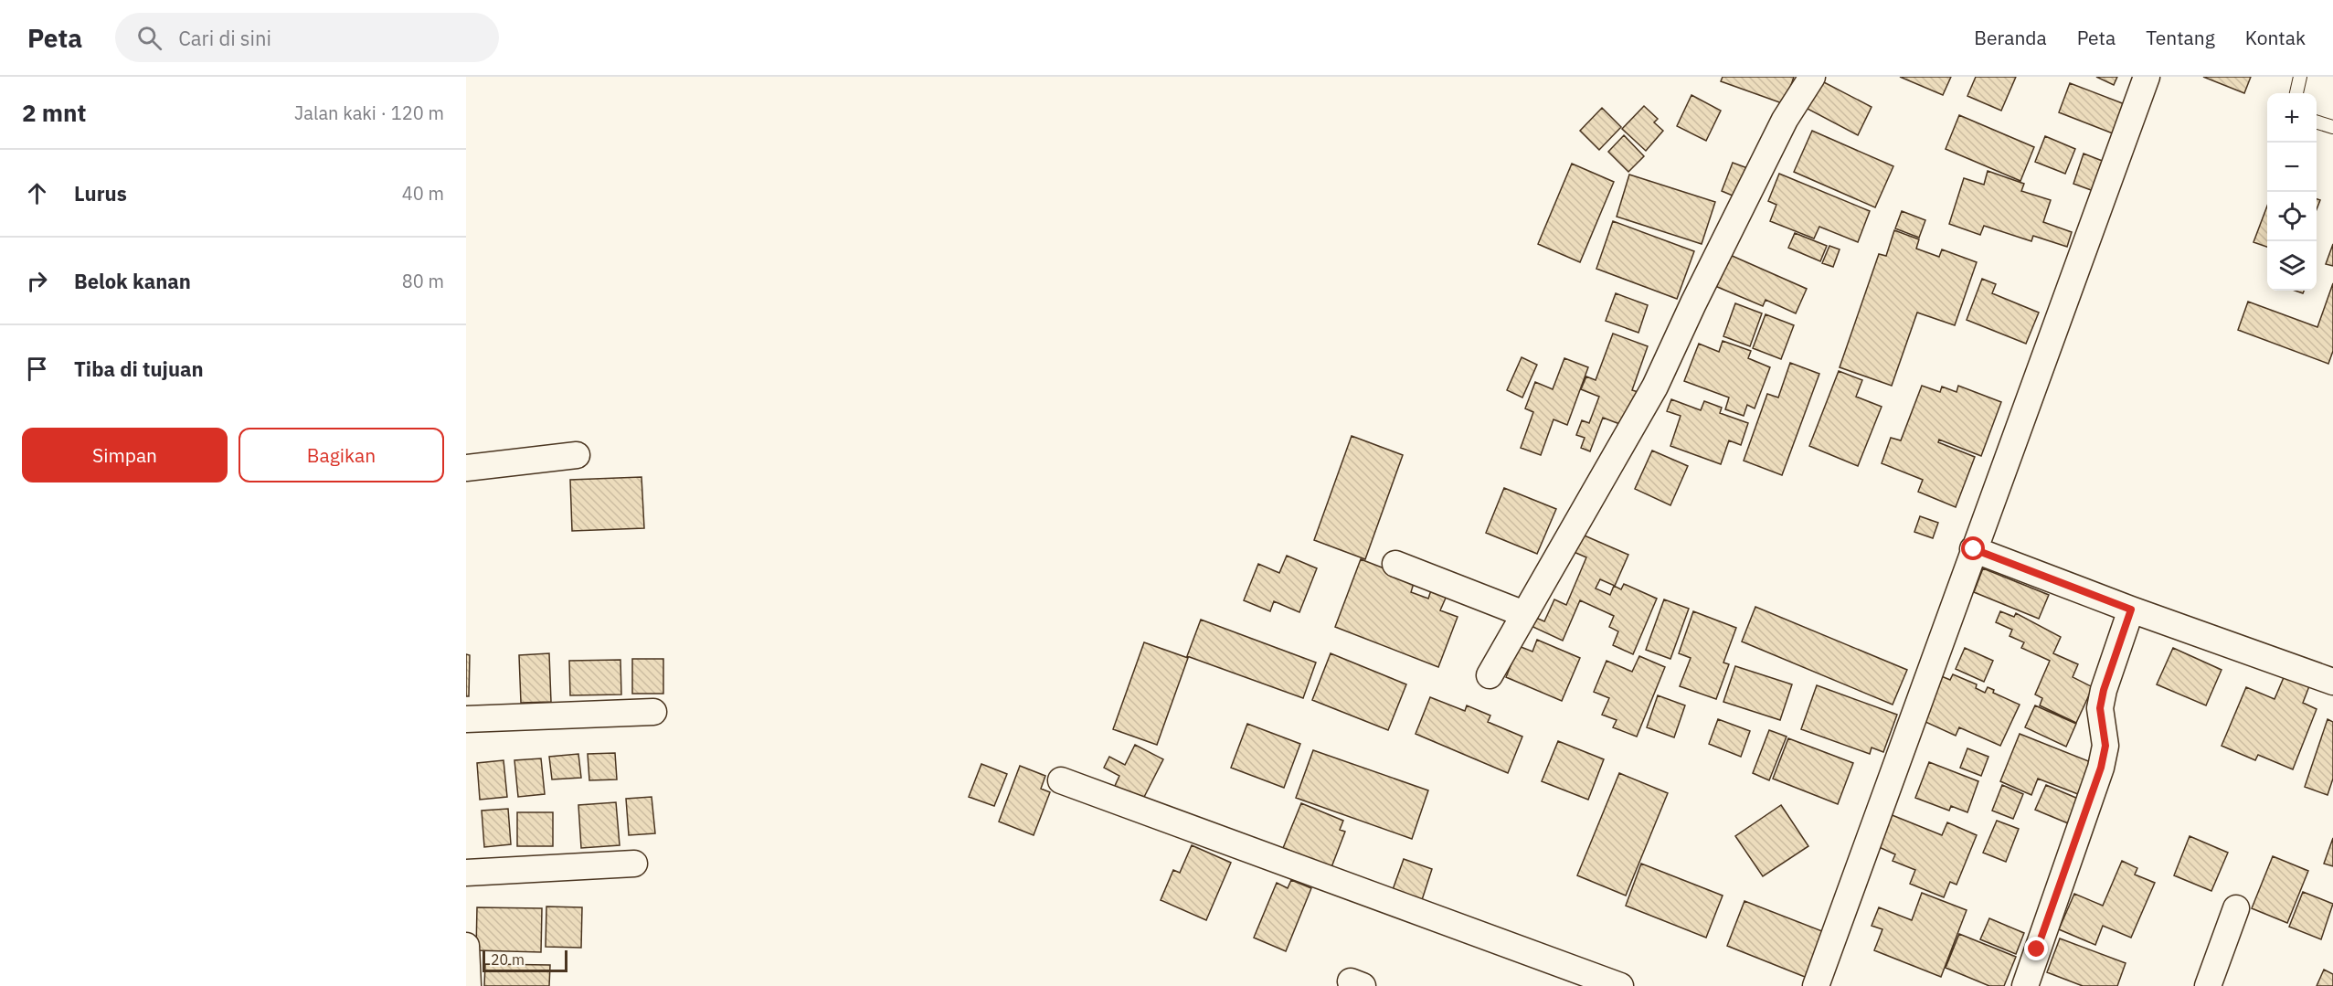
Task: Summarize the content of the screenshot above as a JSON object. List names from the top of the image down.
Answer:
{
  "scale_bar": "20 m",
  "page": {
    "header": "Peta",
    "search": "Cari di sini",
    "nav": [
      "Beranda",
      "Peta",
      "Tentang",
      "Kontak"
    ],
    "heading": ["2 mnt", "Jalan kaki · 120 m"],
    "map_buttons": ["+", "−"],
    "list": [
      ["Lurus", "40 m"],
      ["Belok kanan", "80 m"],
      "Tiba di tujuan"
    ],
    "buttons": ["Simpan", "Bagikan"],
    "scale": "20 m"
  }
}
